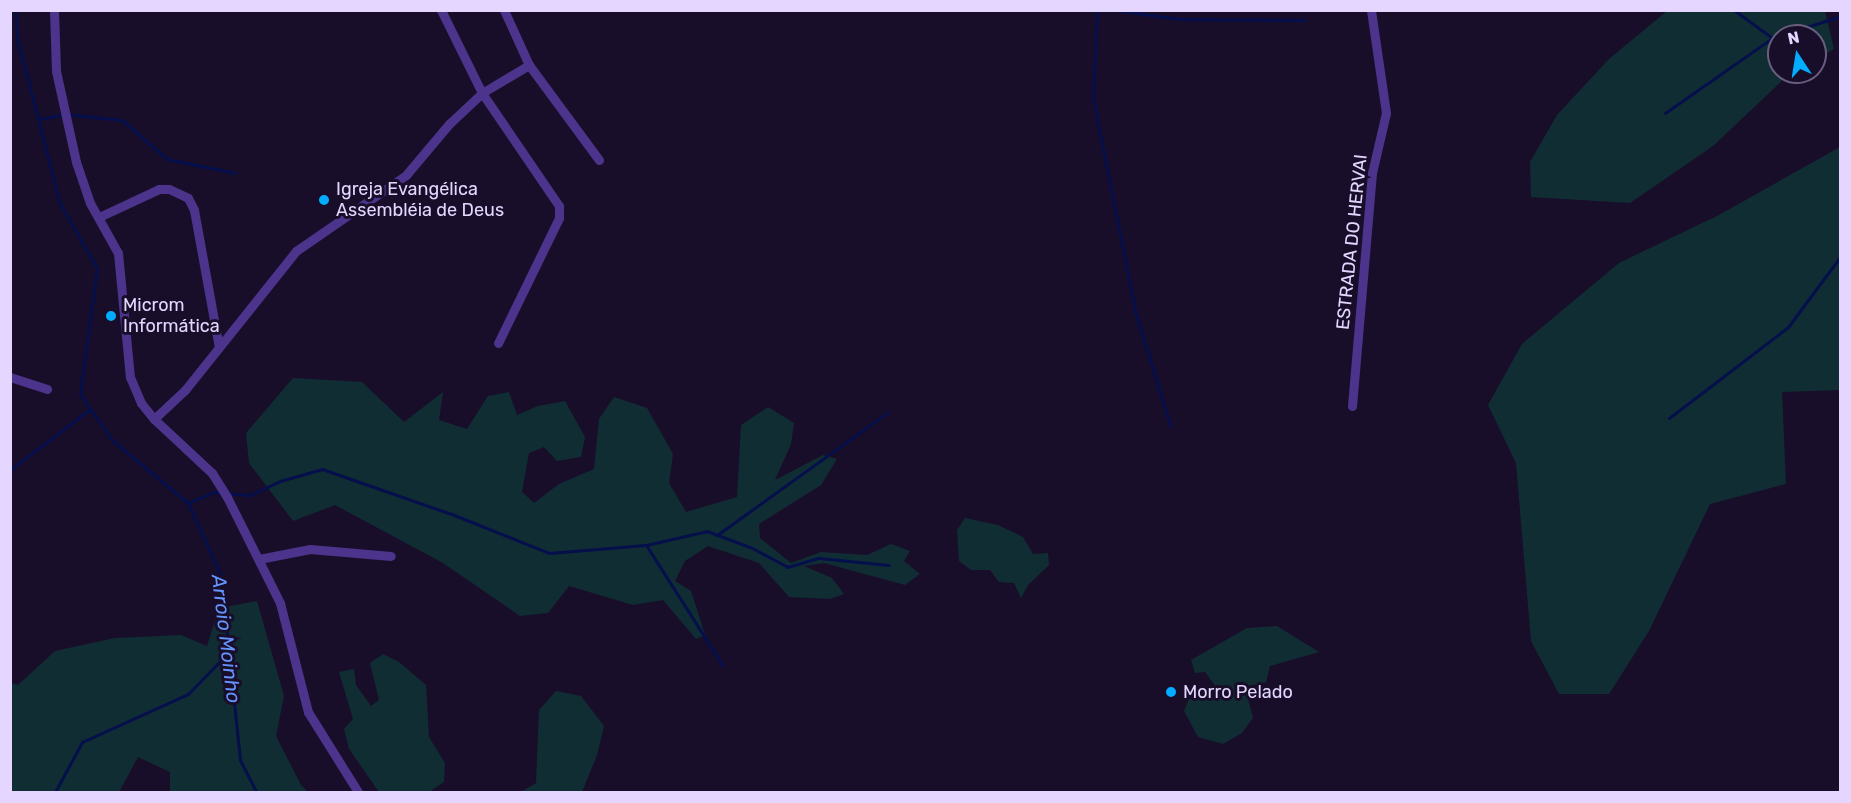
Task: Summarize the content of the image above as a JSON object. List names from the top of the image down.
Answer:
{
  "streets": {
    "street": ["ESTRADA DO HERVAI"]
  },
  "water": ["Arroio Moinho"],
  "places": ["Igreja Evangélica Assembléia de Deus", "Microm Informática", "Morro Pelado"],
  "north": "top"
}
